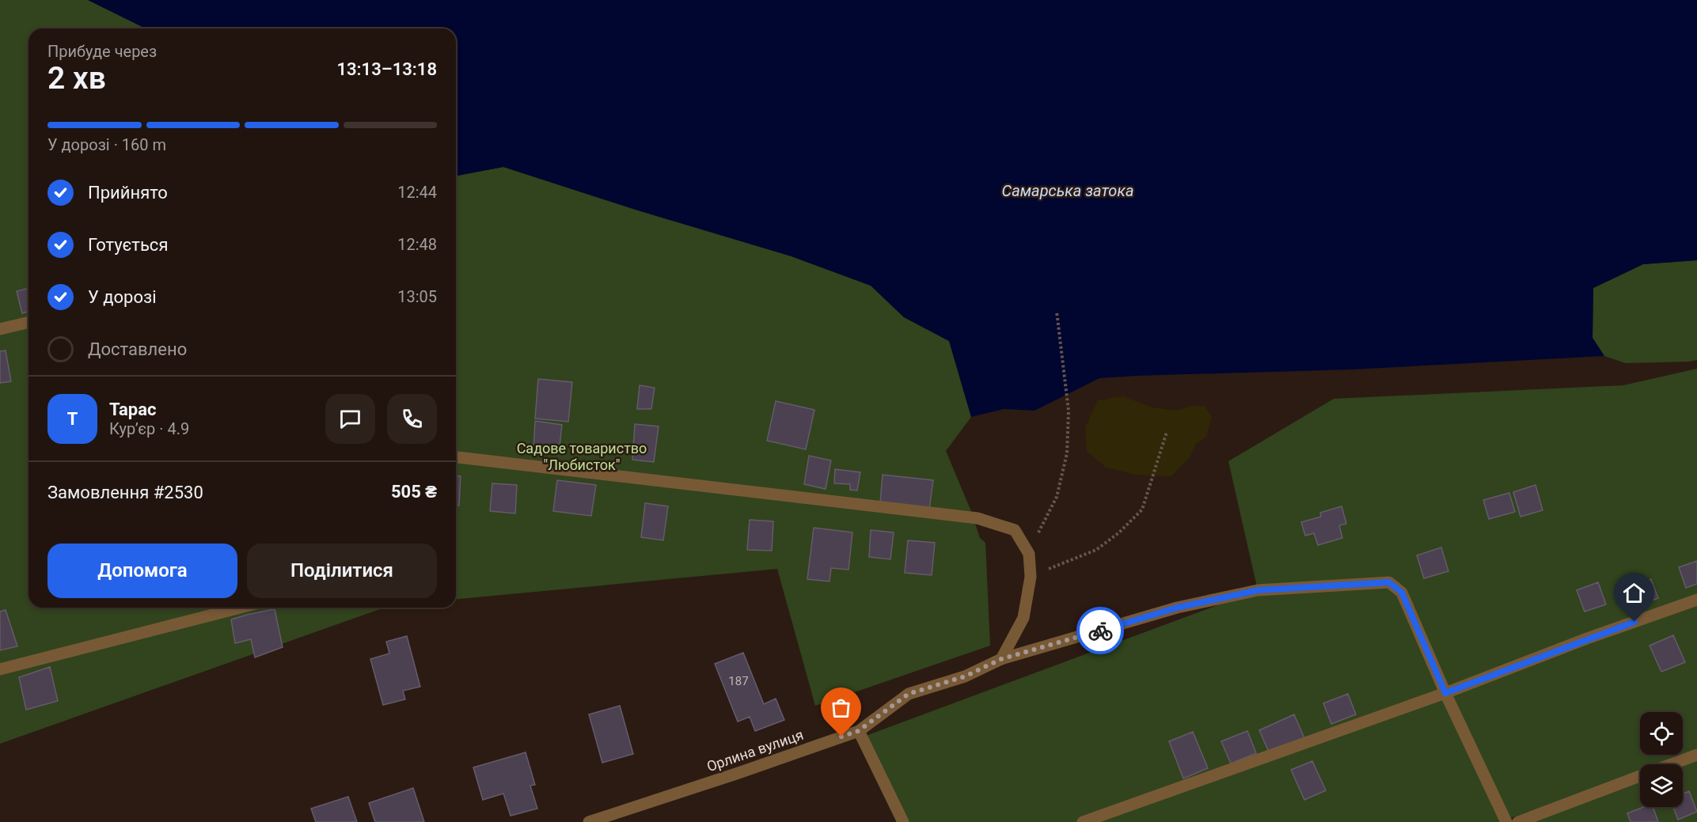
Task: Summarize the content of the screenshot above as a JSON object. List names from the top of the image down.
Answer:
{
  "streets": {
    "street": ["Орлина вулиця"]
  },
  "water": ["Самарська затока"],
  "parks": ["Садове товариство \"Любисток\""],
  "house_numbers": ["187"],
  "page": {
    "heading": ["2 хв", "Прибуде через", "13:13–13:18"],
    "panel": [
      "Тарас",
      "Кур’єр · 4.9",
      "Замовлення #2530",
      "505 ₴"
    ],
    "bar": "У дорозі · 160 m",
    "list": [
      ["Прийнято", "12:44"],
      ["Готується", "12:48"],
      ["У дорозі", "13:05"],
      "Доставлено"
    ],
    "round": "Т",
    "buttons": ["Допомога", "Поділитися"]
  }
}
